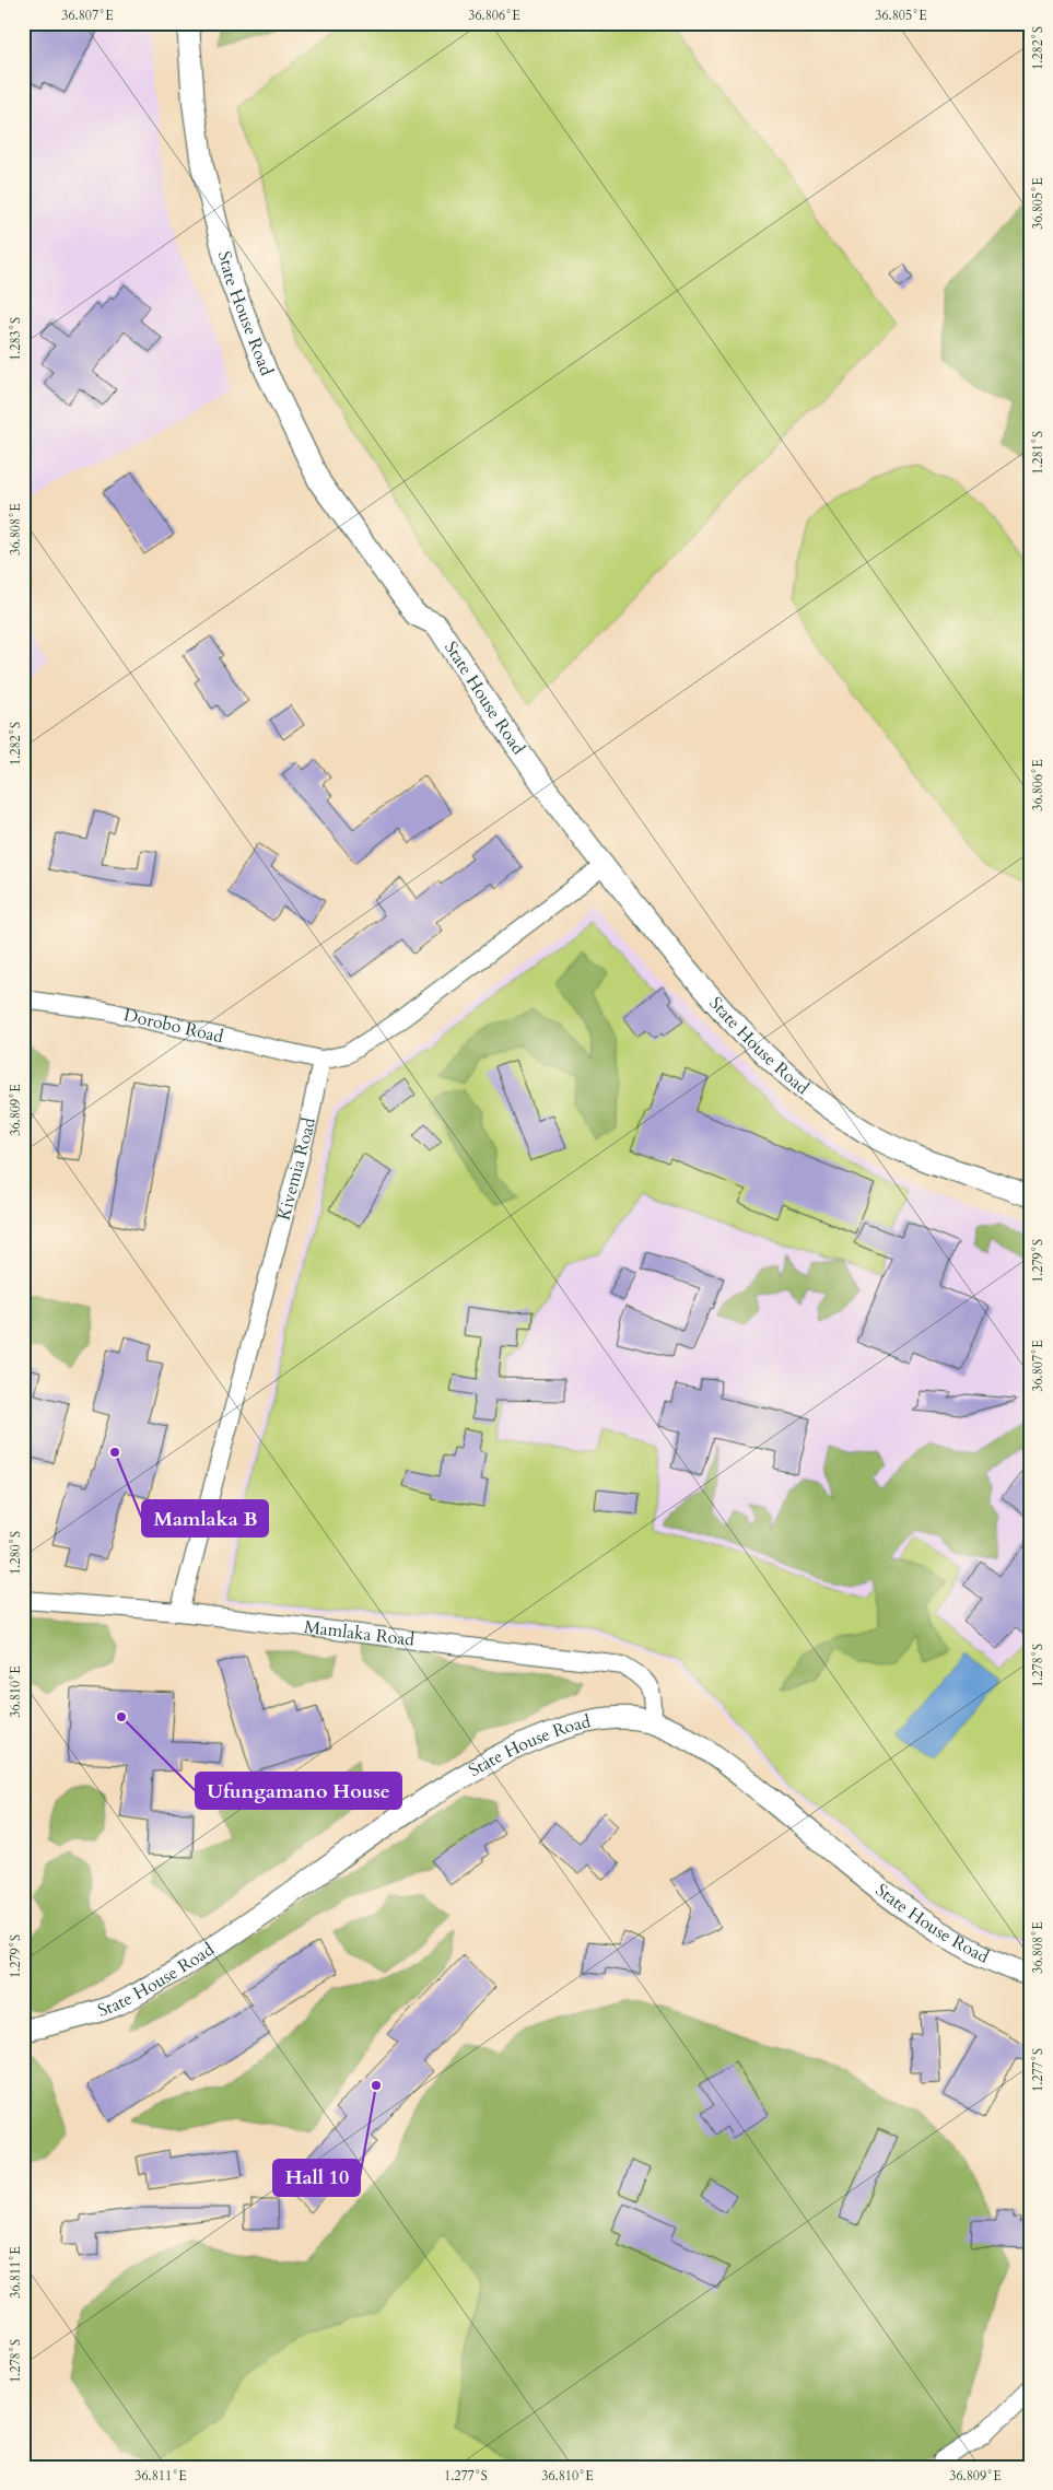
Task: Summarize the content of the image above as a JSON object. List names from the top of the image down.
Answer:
{
  "streets": {
    "street": [
      "State House Road",
      "Dorobo Road",
      "Kivemia Road",
      "Mamlaka Road"
    ]
  },
  "crossings": [
    ["State House Road", "Mamlaka Road"],
    ["Dorobo Road", "Kivemia Road"],
    ["Kivemia Road", "Mamlaka Road"]
  ],
  "places": ["Mamlaka B", "Ufungamano House", "Hall 10"],
  "coordinates": [
    "36.807°E",
    "36.806°E",
    "36.805°E",
    "1.282°S",
    "1.283°S",
    "1.281°S",
    "36.808°E",
    "36.809°E",
    "1.279°S",
    "1.280°S",
    "1.278°S",
    "36.810°E",
    "1.277°S",
    "36.811°E"
  ]
}
